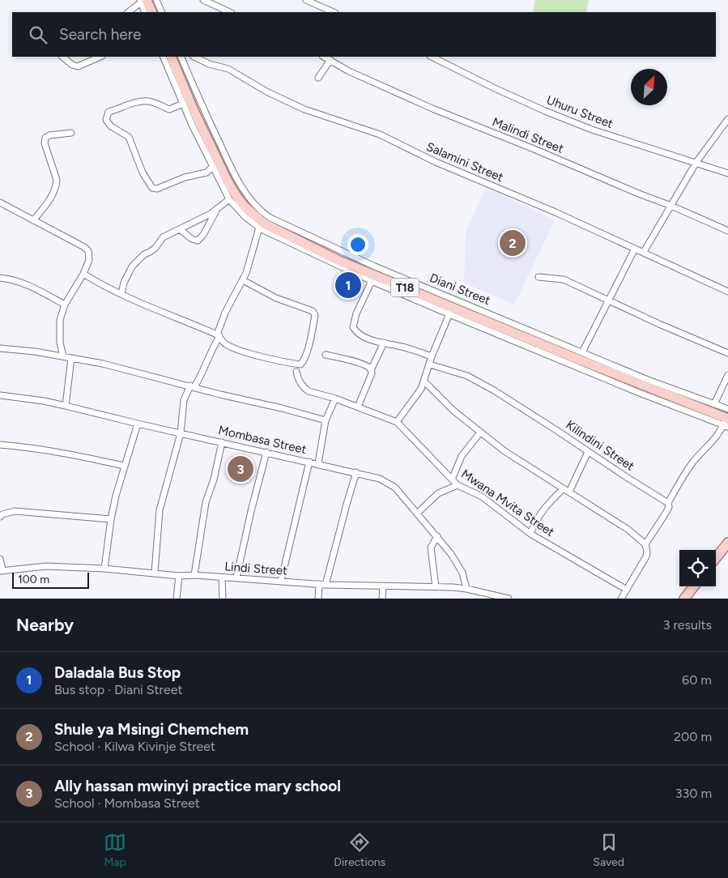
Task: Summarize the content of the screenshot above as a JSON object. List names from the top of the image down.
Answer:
{
  "streets": {
    "main road": ["T18"],
    "street": [
      "Uhuru Street",
      "Malindi Street",
      "Salamini Street",
      "Diani Street",
      "Mombasa Street",
      "Kilindini Street",
      "Mwana Mvita Street",
      "Lindi Street"
    ]
  },
  "crossings": [
    ["T18", "Diani Street"],
    ["Mombasa Street", "Lindi Street"]
  ],
  "scale_bar": "100 m",
  "north": "top right",
  "page": {
    "search": "Search here",
    "pins": ["2", "1", "3"],
    "scale": "100 m",
    "heading": ["Nearby", "3 results"],
    "list": [
      {
        "mark": "1",
        "name": "Daladala Bus Stop",
        "note": "Bus stop · Diani Street",
        "value": "60 m"
      },
      {
        "mark": "2",
        "name": "Shule ya Msingi Chemchem",
        "note": "School · Kilwa Kivinje Street",
        "value": "200 m"
      },
      {
        "mark": "3",
        "name": "Ally hassan mwinyi practice mary school",
        "note": "School · Mombasa Street",
        "value": "330 m"
      }
    ],
    "nav": ["Map", "Directions", "Saved"]
  }
}
